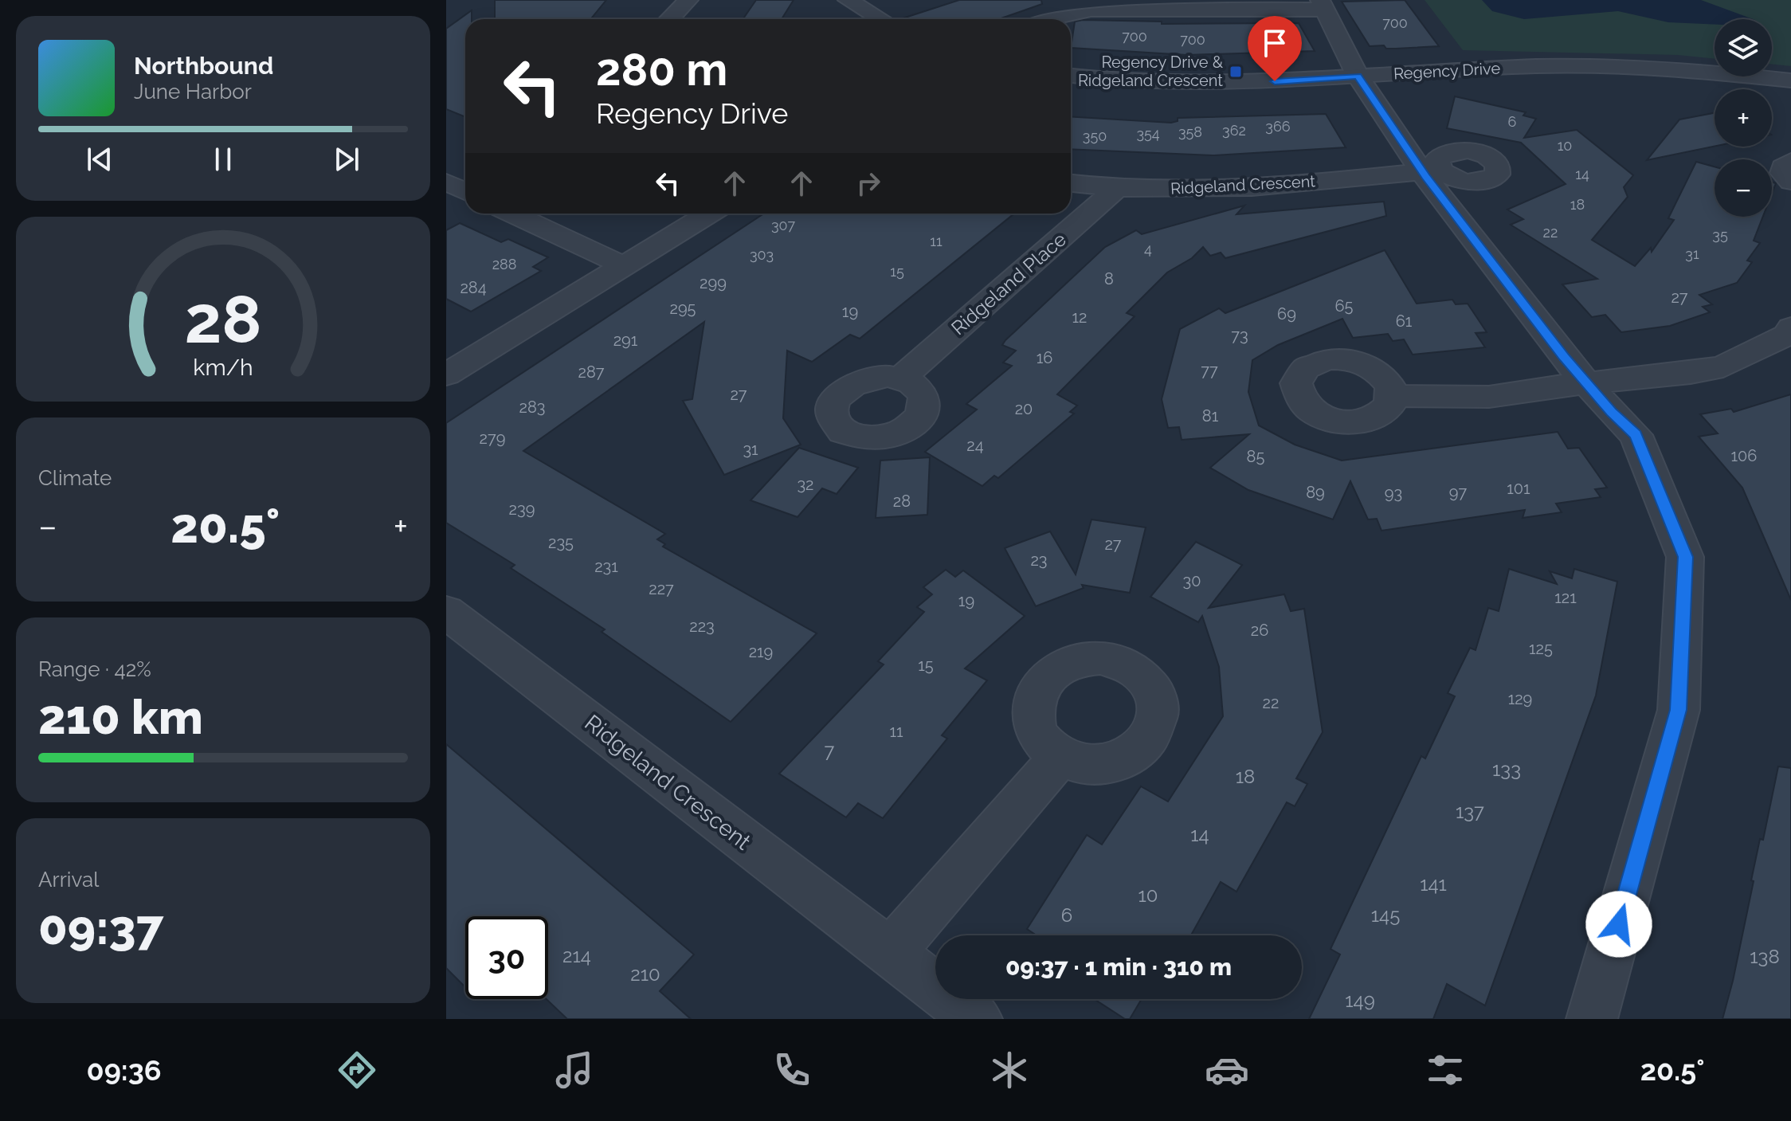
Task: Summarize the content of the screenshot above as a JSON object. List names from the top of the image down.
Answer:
{
  "streets": {
    "street": ["Regency Drive", "Ridgeland Crescent", "Ridgeland Place"]
  },
  "crossings": [
    ["Ridgeland Crescent", "Ridgeland Place"]
  ],
  "places": {
    "transit": ["Regency Drive & Ridgeland Crescent"]
  },
  "house_numbers": [
    "700",
    "700",
    "700",
    "6",
    "366",
    "362",
    "358",
    "354",
    "350",
    "10",
    "14",
    "18",
    "307",
    "22",
    "35",
    "11",
    "4",
    "31",
    "303",
    "288",
    "15",
    "8",
    "299",
    "284",
    "27",
    "65",
    "295",
    "19",
    "69",
    "12",
    "61",
    "73",
    "291",
    "16",
    "77",
    "287",
    "27",
    "283",
    "20",
    "81",
    "279",
    "24",
    "31",
    "106",
    "85",
    "32",
    "101",
    "89",
    "97",
    "93",
    "28",
    "239",
    "235",
    "27",
    "23",
    "231",
    "30",
    "227",
    "121",
    "19",
    "223",
    "26",
    "125",
    "219",
    "15",
    "129",
    "22",
    "11",
    "7",
    "133",
    "18",
    "137",
    "14",
    "141",
    "10",
    "6",
    "145",
    "214",
    "138",
    "210",
    "149"
  ],
  "page": {
    "map_buttons": ["+", "−"],
    "turn": ["280 m", "Regency Drive"],
    "song": ["Northbound", "June Harbor"],
    "tile": [
      "Climate",
      ["Range · 42%", "210 km"],
      ["Arrival", "09:37"]
    ],
    "heat": ["−", "20.5°", "+"],
    "limit": "30",
    "trip": "09:37 · 1 min · 310 m",
    "tabs": ["09:36", "20.5°"],
    "gauge": ["28", "km/h"]
  }
}
